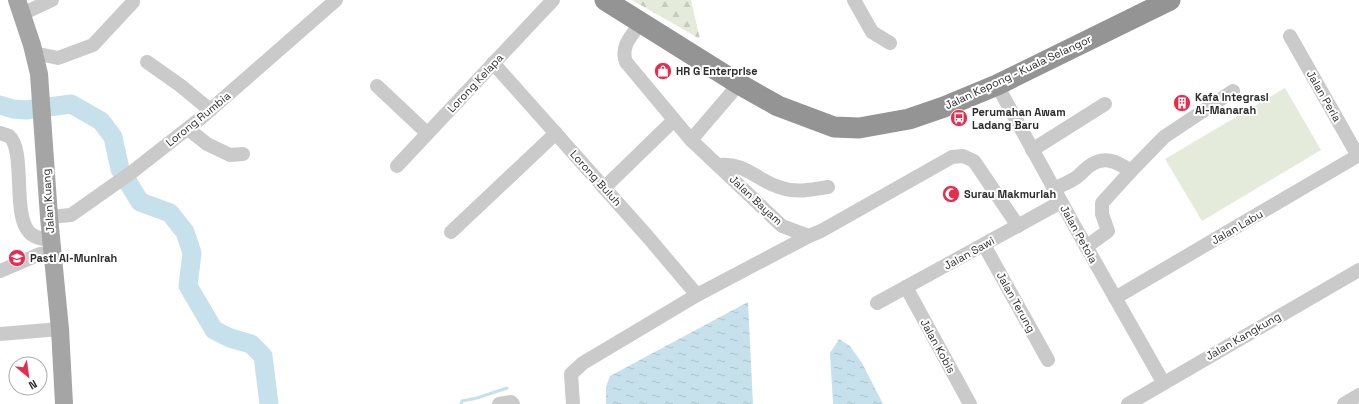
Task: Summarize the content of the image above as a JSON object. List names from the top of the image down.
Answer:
{
  "streets": {
    "highway": ["Jalan Kepong - Kuala Selangor"],
    "main road": ["Jalan Kuang"],
    "street": [
      "Lorong Kelapa",
      "Jalan Peria",
      "Lorong Rumbia",
      "Lorong Buluh",
      "Jalan Bayam",
      "Jalan Labu",
      "Jalan Petola",
      "Jalan Sawi",
      "Jalan Terung",
      "Jalan Kangkung",
      "Jalan Kobis"
    ]
  },
  "crossings": [
    ["Jalan Kepong - Kuala Selangor", "Jalan Bayam"],
    ["Jalan Kepong - Kuala Selangor", "Jalan Petola"],
    ["Lorong Kelapa", "Lorong Buluh"],
    ["Jalan Peria", "Jalan Labu"],
    ["Lorong Rumbia", "Jalan Kuang"],
    ["Jalan Labu", "Jalan Petola"],
    ["Jalan Petola", "Jalan Sawi"],
    ["Jalan Petola", "Jalan Kangkung"],
    ["Jalan Sawi", "Jalan Terung"],
    ["Jalan Sawi", "Jalan Kobis"]
  ],
  "places": {
    "shop": ["HR G Enterprise"],
    "building": ["Kafa Integrasi Al-Manarah"],
    "bus stop": ["Perumahan Awam Ladang Baru"],
    "mosque": ["Surau Makmuriah"],
    "school or university": ["Pasti Al-Munirah"]
  },
  "north": "bottom right"
}
